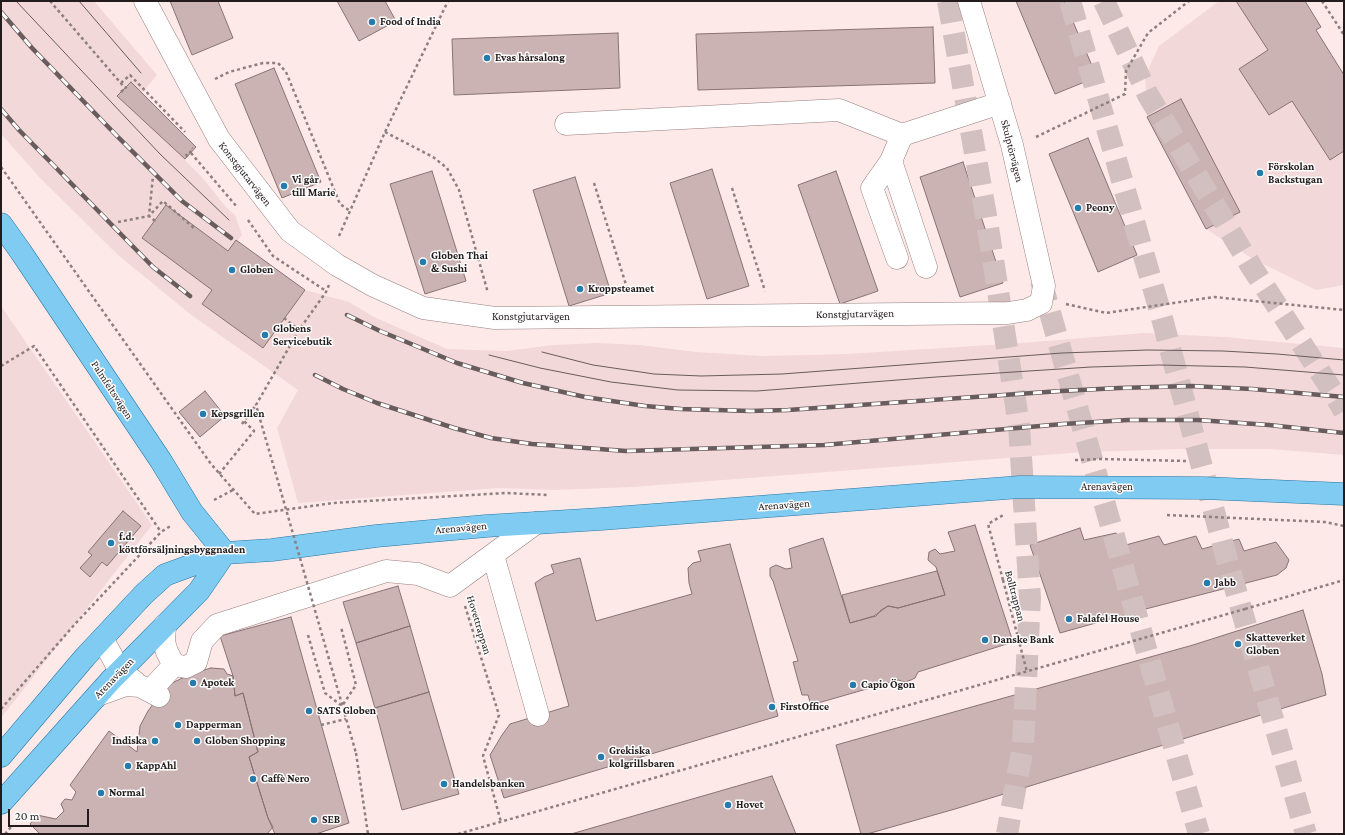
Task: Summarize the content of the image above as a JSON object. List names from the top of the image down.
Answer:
{
  "streets": {
    "main road": ["Palmfeltsvägen", "Arenavägen"],
    "street": ["Skulptörvägen", "Konstgjutarvägen"],
    "path": ["Bolltrappan", "Hovettrappan"]
  },
  "crossings": [
    ["Skulptörvägen", "Konstgjutarvägen"],
    ["Palmfeltsvägen", "Arenavägen"]
  ],
  "places": [
    "Food of India",
    "Evas hårsalong",
    "Förskolan Backstugan",
    "Vi går till Marie",
    "Peony",
    "Globen Thai & Sushi",
    "Globen",
    "Kroppsteamet",
    "Globens Servicebutik",
    "Kepsgrillen",
    "f.d. köttförsäljningsbyggnaden",
    "Jabb",
    "Falafel House",
    "Danske Bank",
    "Skatteverket Globen",
    "Apotek",
    "Capio Ögon",
    "FirstOffice",
    "SATS Globen",
    "Dapperman",
    "Indiska",
    "Globen Shopping",
    "Grekiska kolgrillsbaren",
    "KappAhl",
    "Caffè Nero",
    "Handelsbanken",
    "Normal",
    "Hovet",
    "SEB"
  ],
  "scale_bar": "20 m"
}
